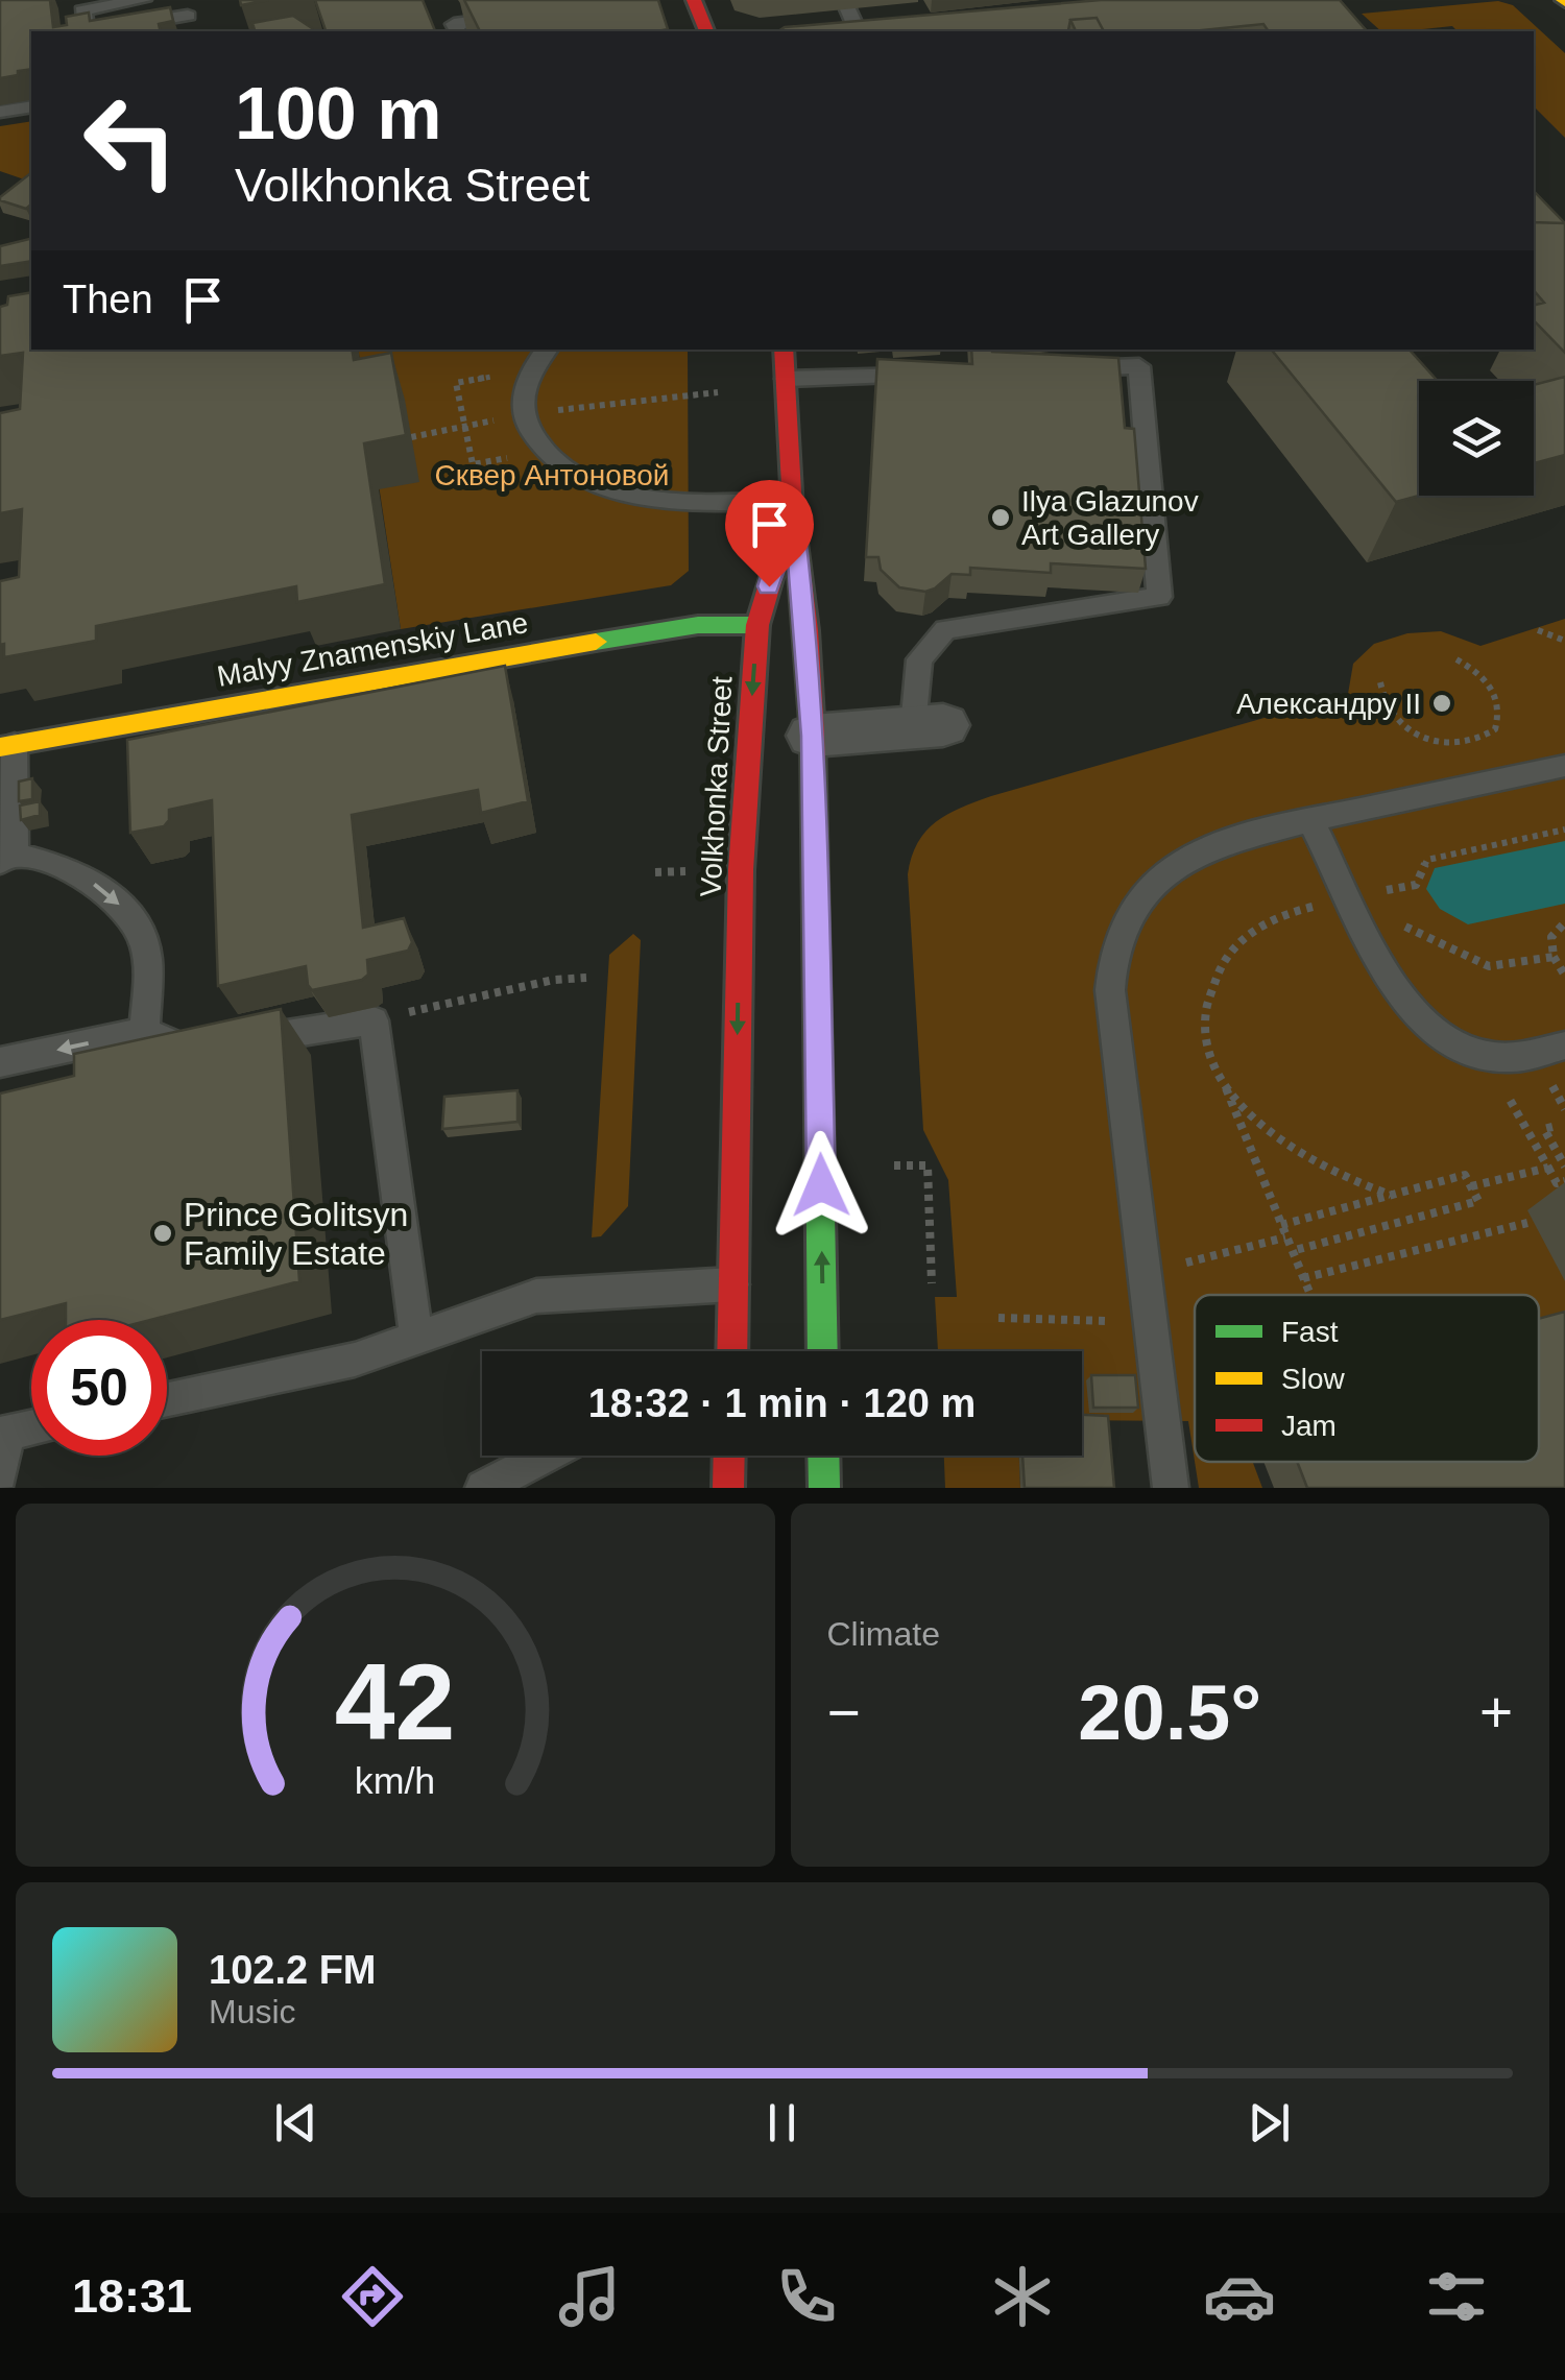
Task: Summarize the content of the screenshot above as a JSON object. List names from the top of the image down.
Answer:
{
  "streets": {
    "main road": ["Malyy Znamenskiy Lane", "Volkhonka Street"]
  },
  "crossings": [
    ["Malyy Znamenskiy Lane", "Volkhonka Street"]
  ],
  "parks": ["Сквер Антоновой"],
  "places": ["Ilya Glazunov Art Gallery", "Александру II", "Prince Golitsyn Family Estate"],
  "legend": ["Fast", "Slow", "Jam"],
  "page": {
    "turn": ["100 m", "Volkhonka Street"],
    "then": "Then",
    "limit": "50",
    "trip": "18:32 · 1 min · 120 m",
    "tile": "Climate",
    "heat": ["−", "20.5°", "+"],
    "song": ["102.2 FM", "Music"],
    "tabs": "18:31",
    "gauge": ["42", "km/h"]
  }
}
